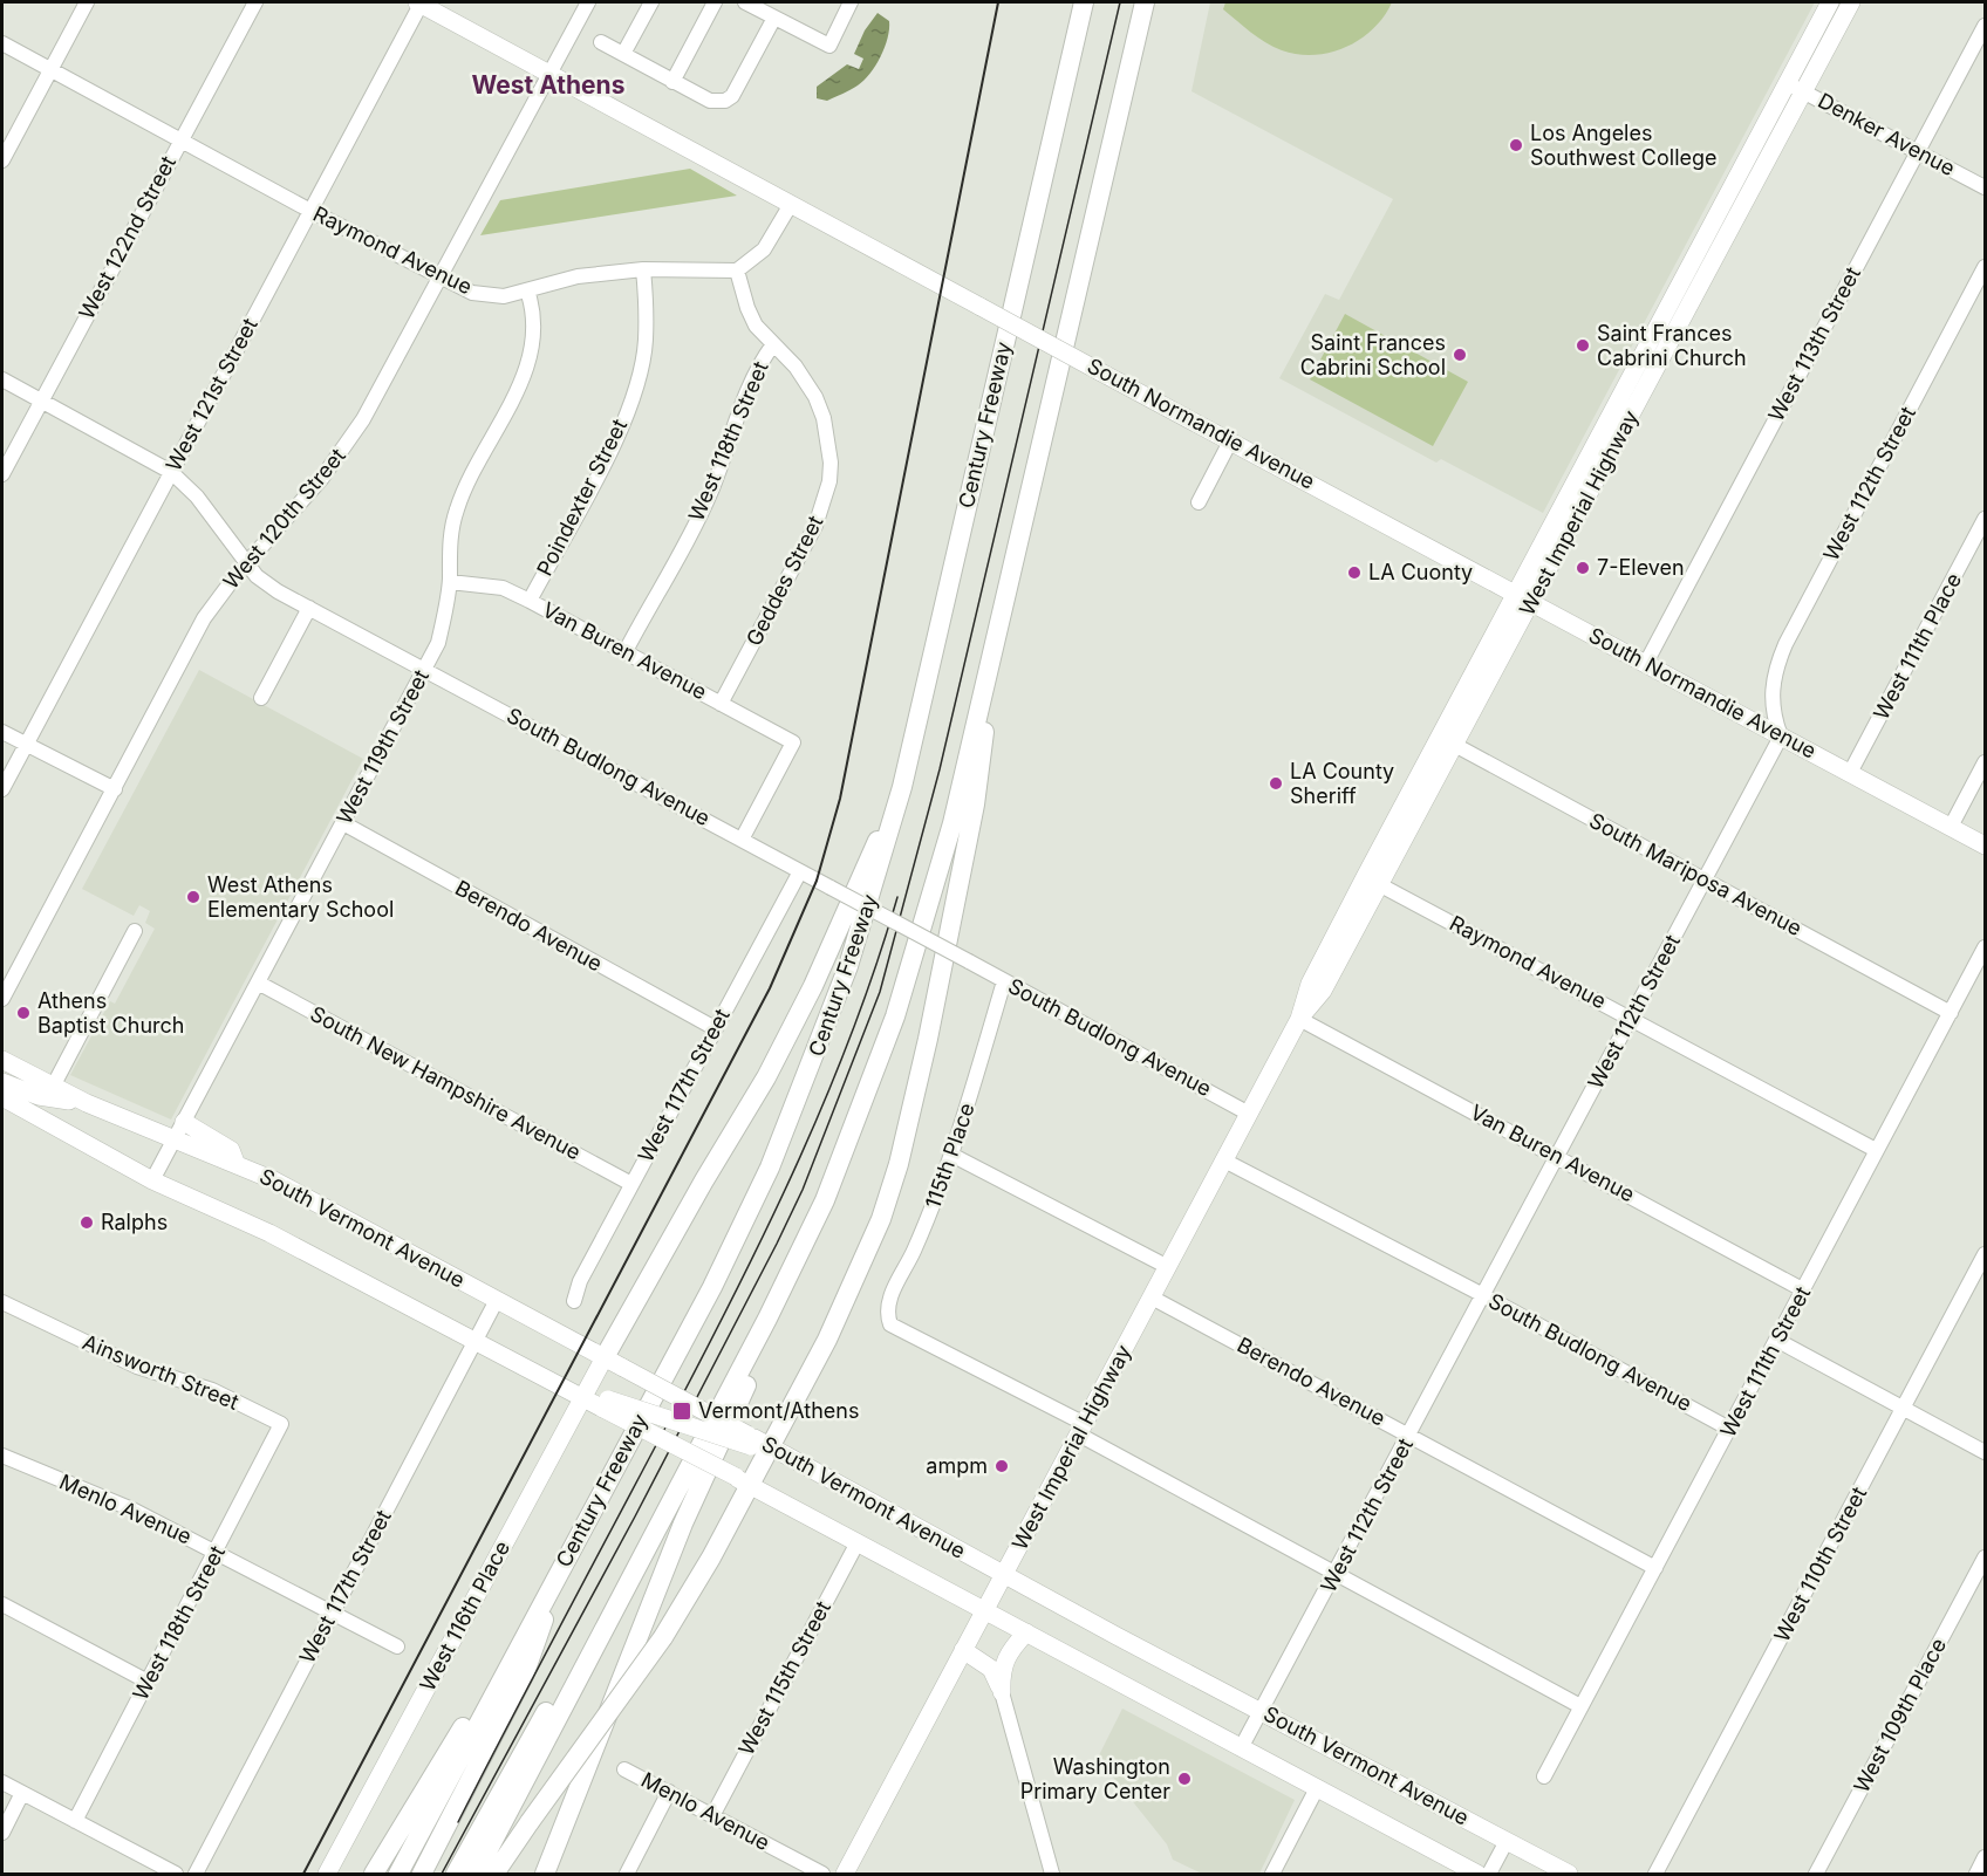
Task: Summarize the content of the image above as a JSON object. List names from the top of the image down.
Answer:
{
  "streets": {
    "highway": ["Century Freeway"],
    "main road": [
      "South Normandie Avenue",
      "West Imperial Highway",
      "South Vermont Avenue",
      "West 116th Place"
    ],
    "street": [
      "Denker Avenue",
      "West 122nd Street",
      "Raymond Avenue",
      "West 113th Street",
      "West 121st Street",
      "West 118th Street",
      "West 112th Street",
      "Poindexter Street",
      "West 120th Street",
      "Geddes Street",
      "West 111th Place",
      "Van Buren Avenue",
      "West 119th Street",
      "South Budlong Avenue",
      "South Mariposa Avenue",
      "Berendo Avenue",
      "South New Hampshire Avenue",
      "West 117th Street",
      "115th Place",
      "West 111th Street",
      "Ainsworth Street",
      "Menlo Avenue",
      "West 110th Street",
      "West 115th Street",
      "West 109th Place"
    ]
  },
  "crossings": [
    ["Denker Avenue", "West 113th Street"],
    ["Denker Avenue", "West Imperial Highway"],
    ["West 122nd Street", "Raymond Avenue"],
    ["West 122nd Street", "South Budlong Avenue"],
    ["Raymond Avenue", "West 121st Street"],
    ["Raymond Avenue", "West 112th Street"],
    ["Raymond Avenue", "Poindexter Street"],
    ["Raymond Avenue", "West Imperial Highway"],
    ["Raymond Avenue", "West 120th Street"],
    ["Raymond Avenue", "Geddes Street"],
    ["Raymond Avenue", "West 119th Street"],
    ["Raymond Avenue", "West 111th Street"],
    ["West 113th Street", "South Normandie Avenue"],
    ["West 121st Street", "South Normandie Avenue"],
    ["West 121st Street", "South Budlong Avenue"],
    ["South Normandie Avenue", "West 112th Street"],
    ["South Normandie Avenue", "West Imperial Highway"],
    ["South Normandie Avenue", "West 120th Street"],
    ["South Normandie Avenue", "West 111th Place"],
    ["West 118th Street", "Geddes Street"],
    ["West 118th Street", "Van Buren Avenue"],
    ["West 118th Street", "Ainsworth Street"],
    ["West 118th Street", "Menlo Avenue"],
    ["West 112th Street", "Van Buren Avenue"],
    ["West 112th Street", "South Budlong Avenue"],
    ["West 112th Street", "South Mariposa Avenue"],
    ["West 112th Street", "Berendo Avenue"],
    ["West 112th Street", "South Vermont Avenue"],
    ["Poindexter Street", "Van Buren Avenue"],
    ["West Imperial Highway", "Van Buren Avenue"],
    ["West Imperial Highway", "South Budlong Avenue"],
    ["West Imperial Highway", "South Mariposa Avenue"],
    ["West Imperial Highway", "Berendo Avenue"],
    ["West Imperial Highway", "115th Place"],
    ["West Imperial Highway", "South Vermont Avenue"],
    ["West 120th Street", "South Budlong Avenue"],
    ["Geddes Street", "Van Buren Avenue"],
    ["Van Buren Avenue", "West 119th Street"],
    ["Van Buren Avenue", "South Budlong Avenue"],
    ["Van Buren Avenue", "West 111th Street"],
    ["West 119th Street", "South Budlong Avenue"],
    ["West 119th Street", "Berendo Avenue"],
    ["West 119th Street", "South New Hampshire Avenue"],
    ["West 119th Street", "South Vermont Avenue"],
    ["South Budlong Avenue", "West 117th Street"],
    ["South Budlong Avenue", "115th Place"],
    ["South Budlong Avenue", "West 111th Street"],
    ["South Mariposa Avenue", "West 111th Street"],
    ["Berendo Avenue", "West 117th Street"],
    ["Berendo Avenue", "West 111th Street"],
    ["South New Hampshire Avenue", "West 117th Street"],
    ["West 117th Street", "South Vermont Avenue"],
    ["West 117th Street", "Menlo Avenue"],
    ["South Vermont Avenue", "West 116th Place"],
    ["South Vermont Avenue", "West 115th Street"],
    ["Menlo Avenue", "West 115th Street"]
  ],
  "districts": ["West Athens"],
  "places": {
    "other": [
      "Los Angeles Southwest College",
      "Saint Frances Cabrini Church",
      "Saint Frances Cabrini School",
      "7-Eleven",
      "LA Cuonty",
      "LA County Sheriff",
      "West Athens Elementary School",
      "Athens Baptist Church",
      "Ralphs",
      "ampm",
      "Washington Primary Center"
    ],
    "transit": ["Vermont/Athens"]
  }
}
